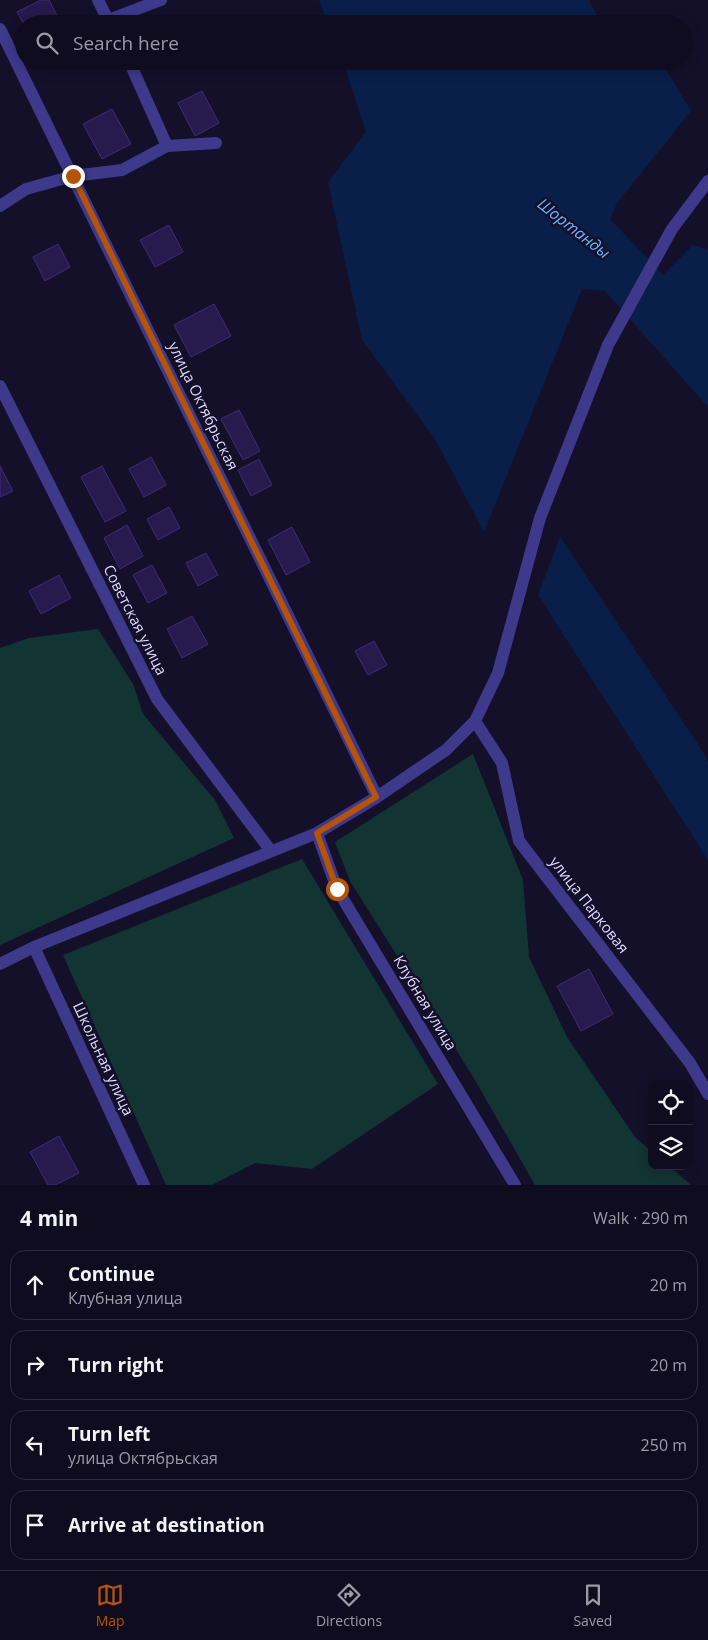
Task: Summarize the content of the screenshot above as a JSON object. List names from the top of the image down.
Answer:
{
  "streets": {
    "street": [
      "улица Октябрьская",
      "Советская улица",
      "улица Парковая",
      "Клубная улица",
      "Школьная улица"
    ]
  },
  "water": ["Шортанды"],
  "page": {
    "search": "Search here",
    "heading": ["4 min", "Walk · 290 m"],
    "list": [
      ["Continue", "Клубная улица", "20 m"],
      ["Turn right", "20 m"],
      ["Turn left", "улица Октябрьская", "250 m"],
      "Arrive at destination"
    ],
    "nav": ["Map", "Directions", "Saved"]
  }
}
